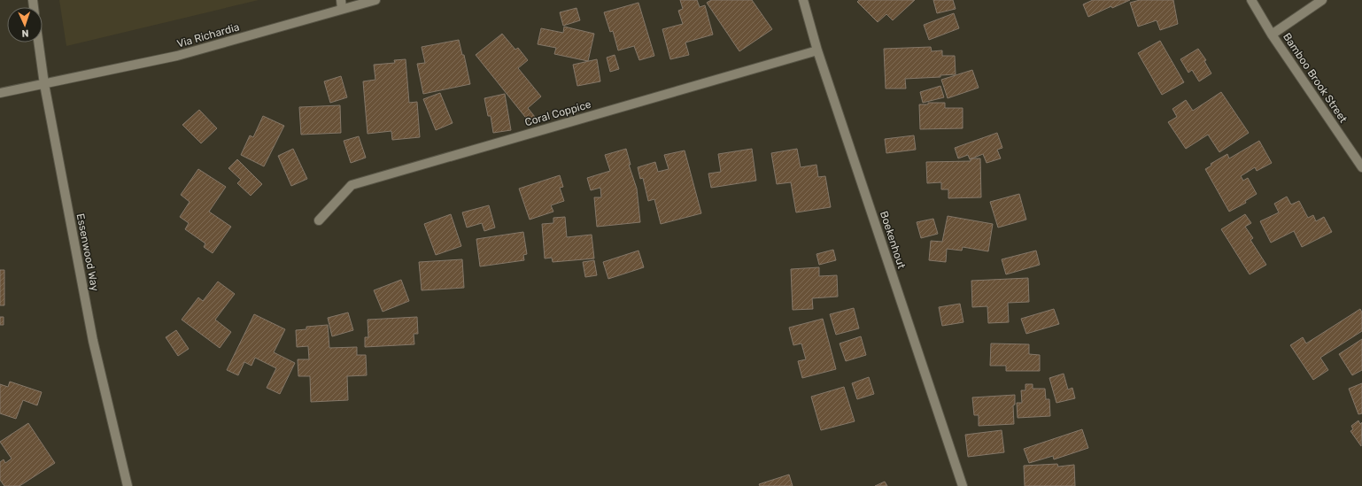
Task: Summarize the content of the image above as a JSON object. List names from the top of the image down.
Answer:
{
  "streets": {
    "street": [
      "Via Richardia",
      "Bamboo Brook Street",
      "Coral Coppice",
      "Boekenhout",
      "Essenwood Way"
    ]
  },
  "crossings": [
    ["Via Richardia", "Essenwood Way"],
    ["Coral Coppice", "Boekenhout"]
  ],
  "north": "bottom"
}
